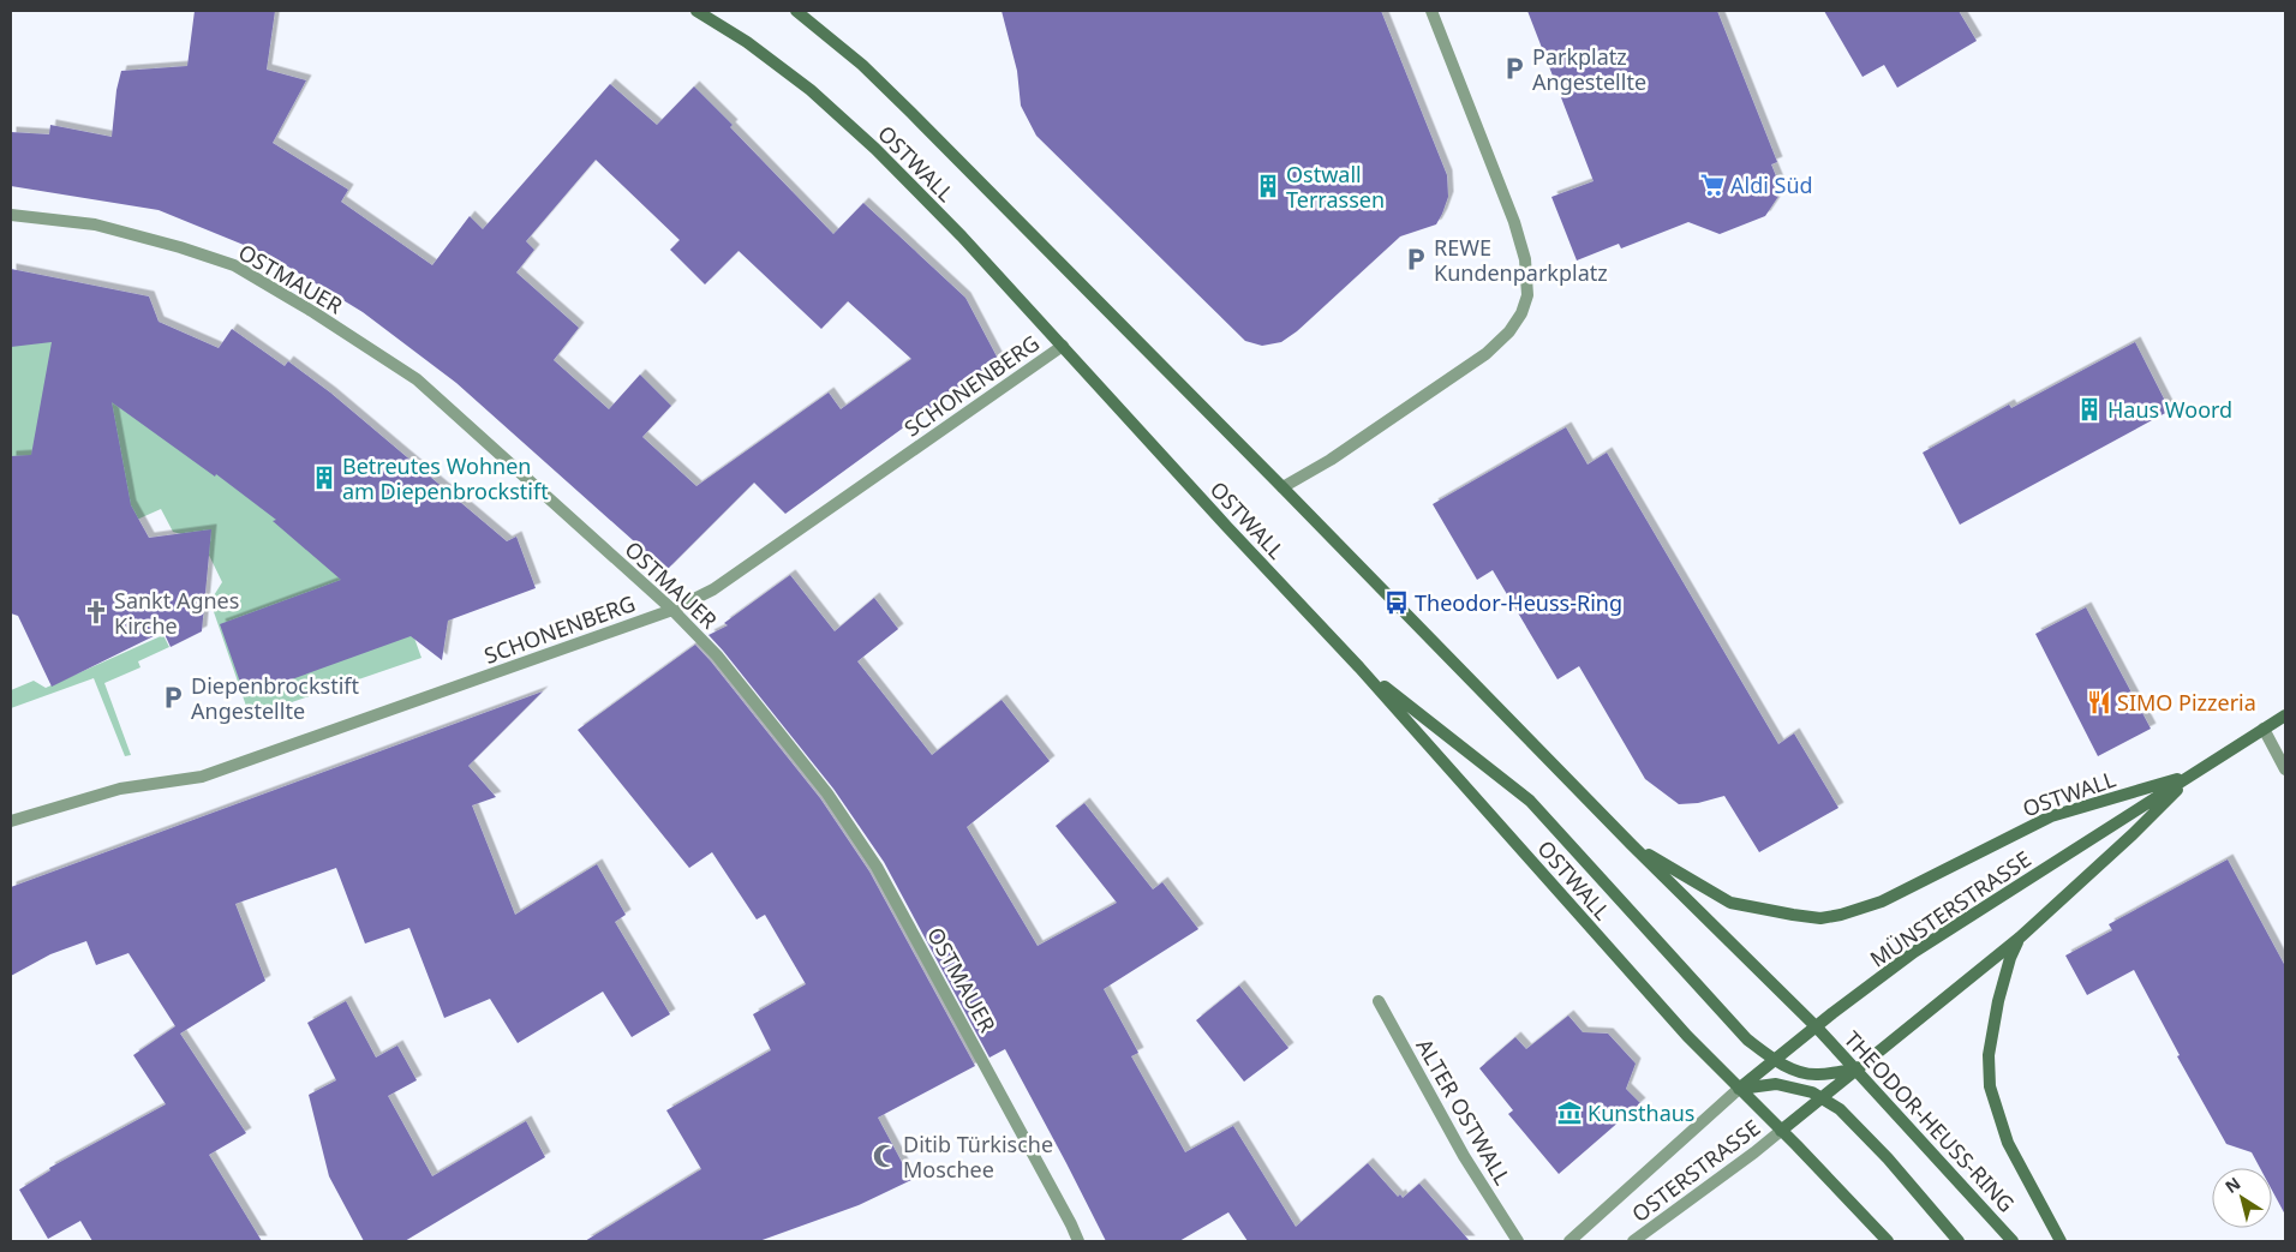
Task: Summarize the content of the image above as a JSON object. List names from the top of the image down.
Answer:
{
  "streets": {
    "main road": ["OSTWALL", "MÜNSTERSTRASSE", "THEODOR-HEUSS-RING"],
    "street": [
      "OSTMAUER",
      "SCHONENBERG",
      "ALTER OSTWALL",
      "OSTERSTRASSE"
    ]
  },
  "crossings": [
    ["OSTWALL", "SCHONENBERG"],
    ["OSTWALL", "MÜNSTERSTRASSE"],
    ["OSTWALL", "THEODOR-HEUSS-RING"],
    ["OSTWALL", "OSTERSTRASSE"],
    ["OSTMAUER", "SCHONENBERG"],
    ["MÜNSTERSTRASSE", "THEODOR-HEUSS-RING"],
    ["MÜNSTERSTRASSE", "OSTERSTRASSE"]
  ],
  "places": {
    "parking": ["Parkplatz Angestellte", "REWE Kundenparkplatz", "Diepenbrockstift Angestellte"],
    "supermarket": ["Aldi Süd"],
    "building": ["Ostwall Terrassen", "Haus Woord", "Betreutes Wohnen am Diepenbrockstift"],
    "bus stop": ["Theodor-Heuss-Ring"],
    "church": ["Sankt Agnes Kirche"],
    "restaurant": ["SIMO Pizzeria"],
    "museum": ["Kunsthaus"],
    "mosque": ["Ditib Türkische Moschee"]
  },
  "north": "top left"
}
